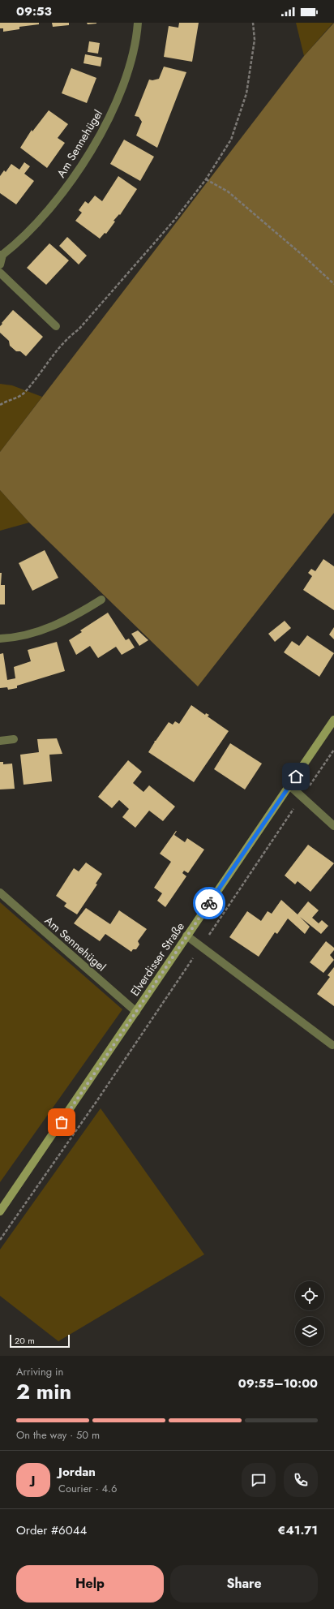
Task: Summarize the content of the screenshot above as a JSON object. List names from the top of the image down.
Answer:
{
  "streets": {
    "main road": ["Elverdisser Straße"],
    "street": ["Am Sennehügel"]
  },
  "crossings": [
    ["Am Sennehügel", "Elverdisser Straße"]
  ],
  "scale_bar": "20 m",
  "page": {
    "status": "09:53",
    "scale": "20 m",
    "heading": ["2 min", "Arriving in", "09:55–10:00"],
    "panel": [
      "Jordan",
      "Courier · 4.6",
      "Order #6044",
      "€41.71"
    ],
    "bar": "On the way · 50 m",
    "round": "J",
    "buttons": ["Help", "Share"]
  }
}
